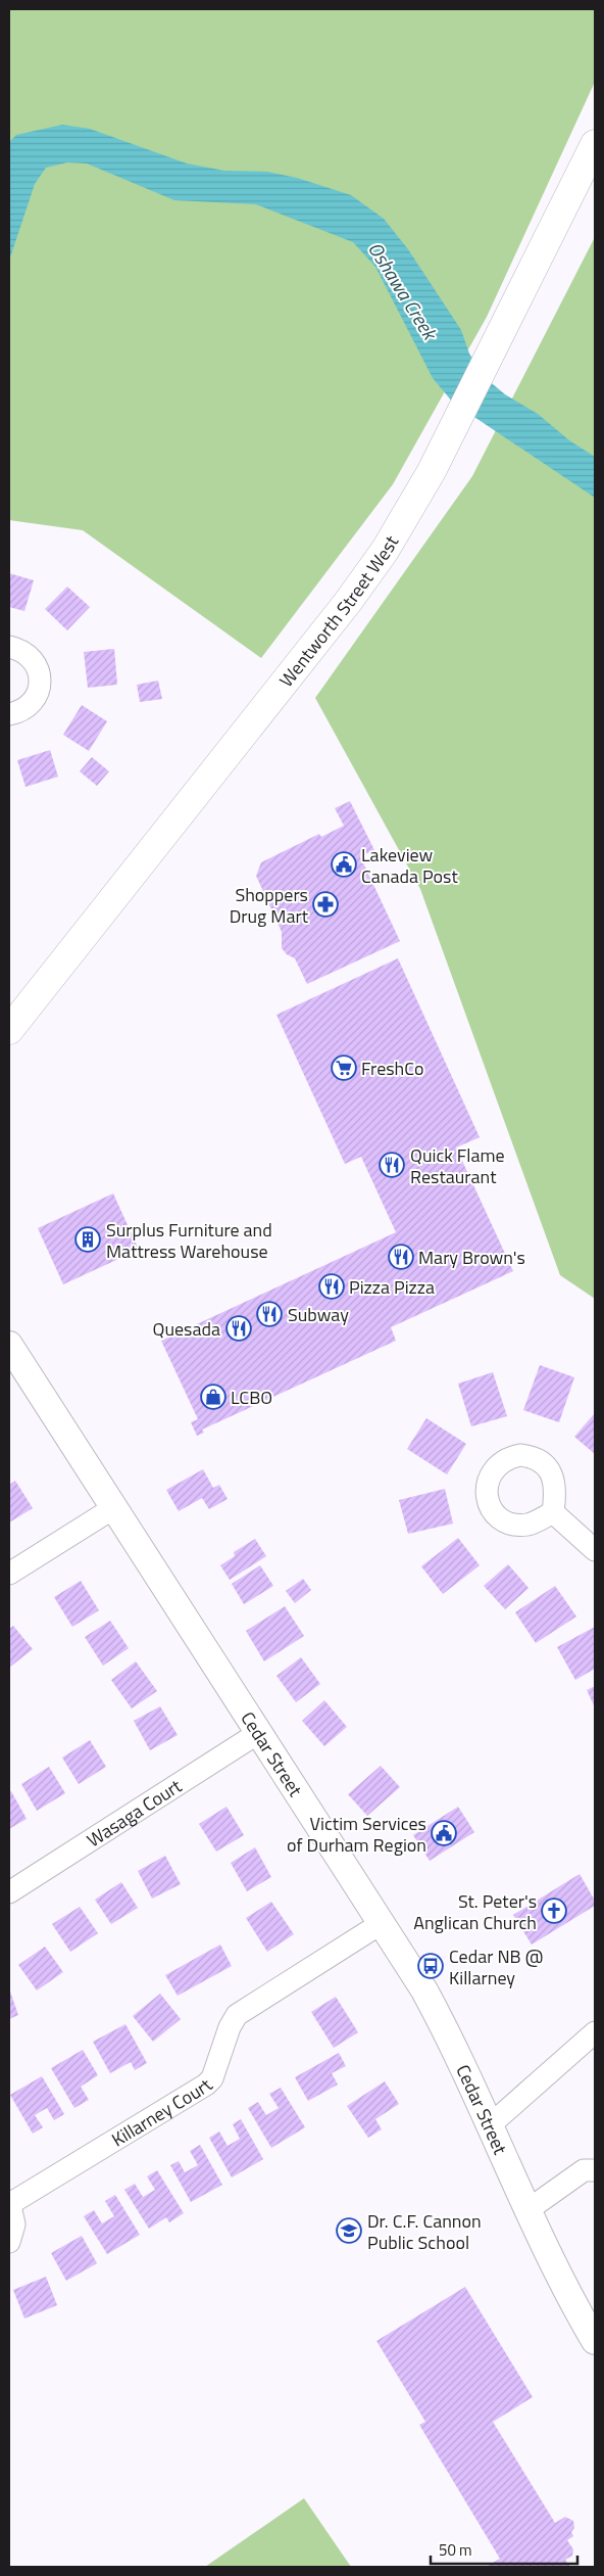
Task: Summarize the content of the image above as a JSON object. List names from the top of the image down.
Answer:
{
  "streets": {
    "main road": ["Wentworth Street West"],
    "street": ["Cedar Street", "Wasaga Court", "Killarney Court"]
  },
  "crossings": [
    ["Cedar Street", "Wasaga Court"],
    ["Cedar Street", "Killarney Court"]
  ],
  "water": ["Oshawa Creek"],
  "places": {
    "public building": ["Lakeview Canada Post", "Victim Services of Durham Region"],
    "pharmacy": ["Shoppers Drug Mart"],
    "supermarket": ["FreshCo"],
    "restaurant": [
      "Quick Flame Restaurant",
      "Mary Brown's",
      "Pizza Pizza",
      "Subway",
      "Quesada"
    ],
    "building": ["Surplus Furniture and Mattress Warehouse"],
    "shop": ["LCBO"],
    "church": ["St. Peter's Anglican Church"],
    "bus stop": ["Cedar NB @ Killarney"],
    "school or university": ["Dr. C.F. Cannon Public School"]
  },
  "scale_bar": "50 m"
}
